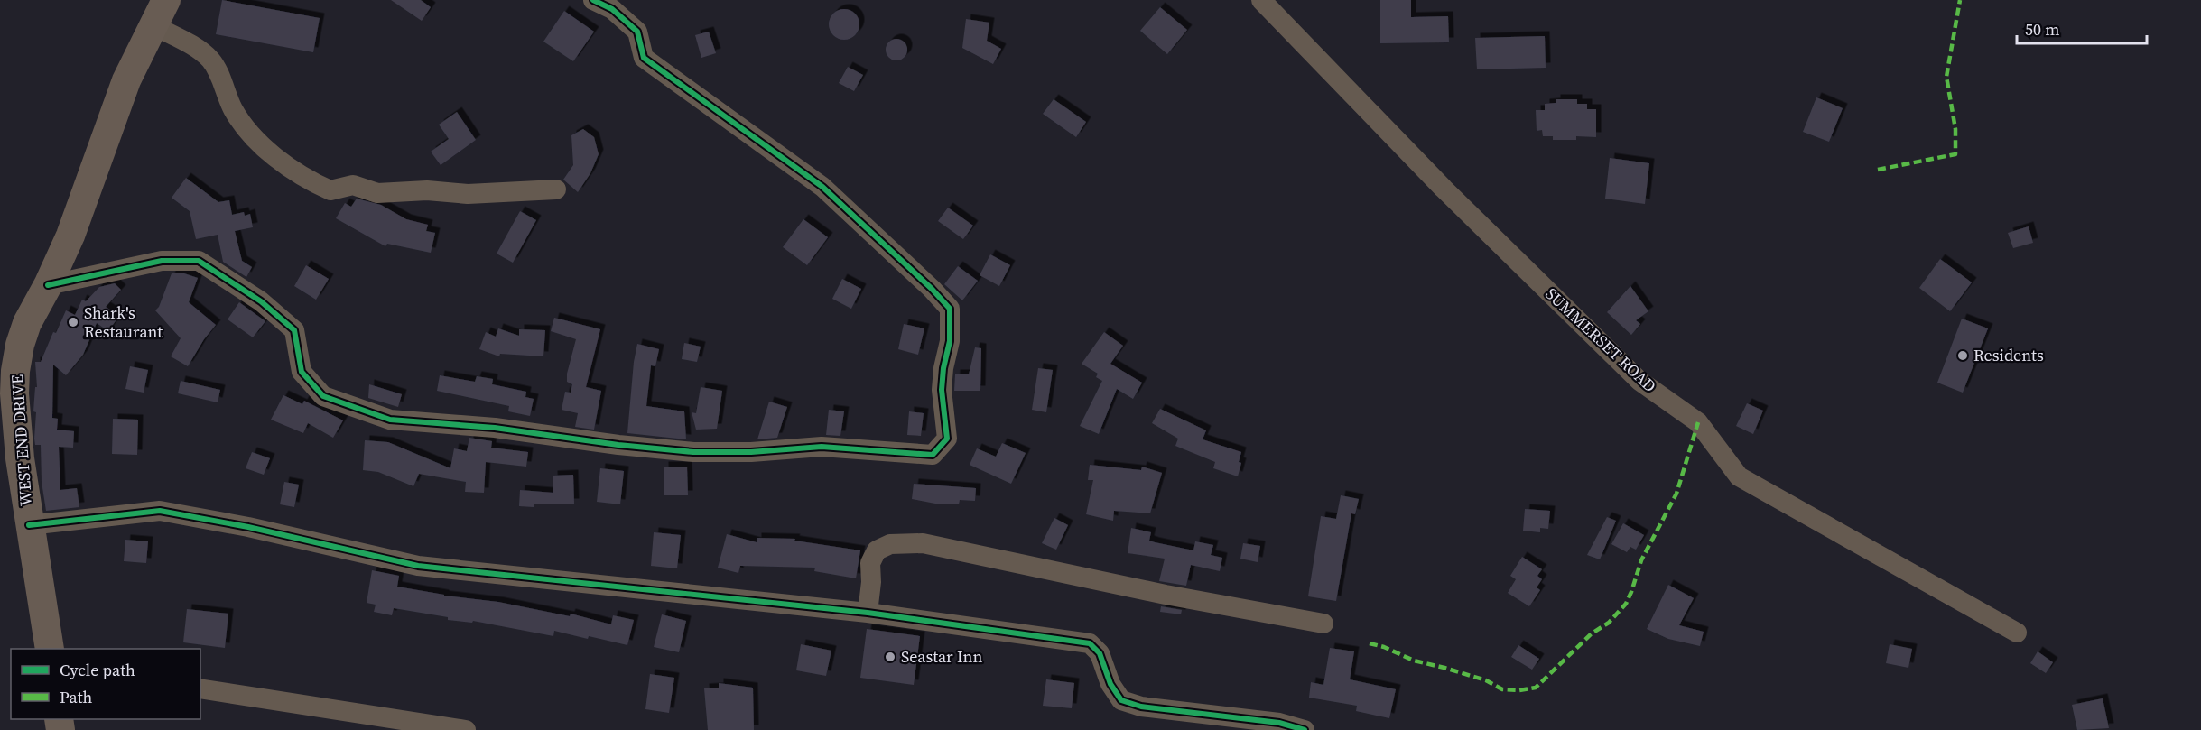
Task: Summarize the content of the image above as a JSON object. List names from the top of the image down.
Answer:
{
  "streets": {
    "main road": ["WEST END DRIVE"],
    "street": ["SUMMERSET ROAD"]
  },
  "places": ["Shark's Restaurant", "Residents", "Seastar Inn"],
  "legend": ["Cycle path", "Path"],
  "scale_bar": "50 m"
}
